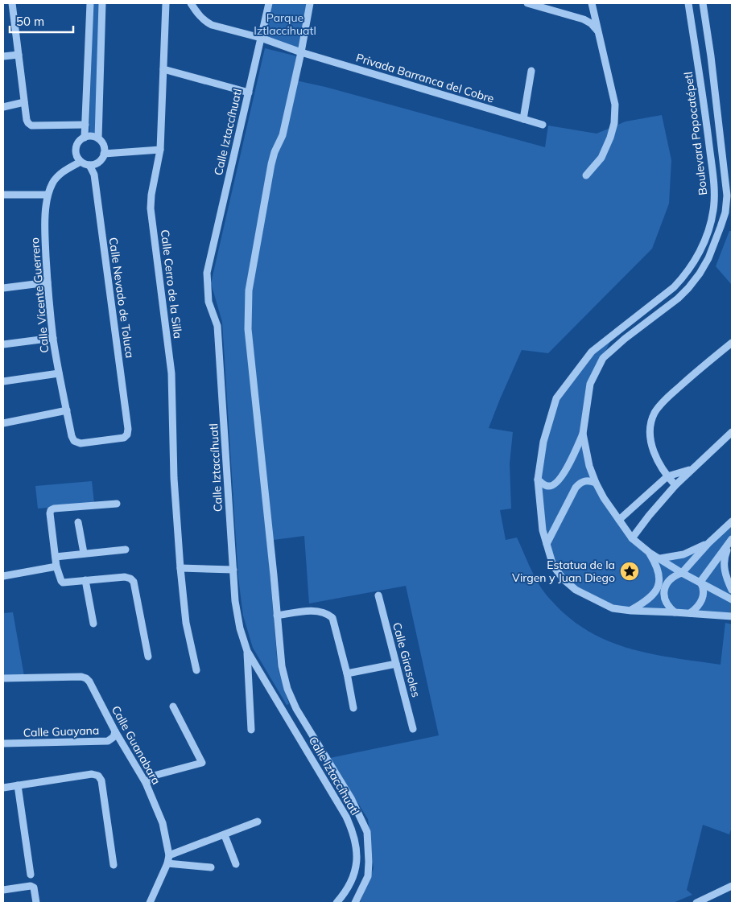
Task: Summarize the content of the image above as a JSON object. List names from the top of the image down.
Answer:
{
  "streets": {
    "street": [
      "Privada Barranca del Cobre",
      "Calle Iztaccíhuatl",
      "Boulevard Popocatépetl",
      "Calle Cerro de la Silla",
      "Calle Vicente Guerrero",
      "Calle Nevado de Toluca",
      "Calle Girasoles",
      "Calle Guayana",
      "Calle Guanabara"
    ]
  },
  "crossings": [
    ["Privada Barranca del Cobre", "Calle Iztaccíhuatl"],
    ["Calle Vicente Guerrero", "Calle Nevado de Toluca"],
    ["Calle Guayana", "Calle Guanabara"]
  ],
  "parks": ["Parque Iztlaccihuatl"],
  "places": {
    "place": ["Estatua de la Virgen y Juan Diego"]
  },
  "scale_bar": "50 m"
}
